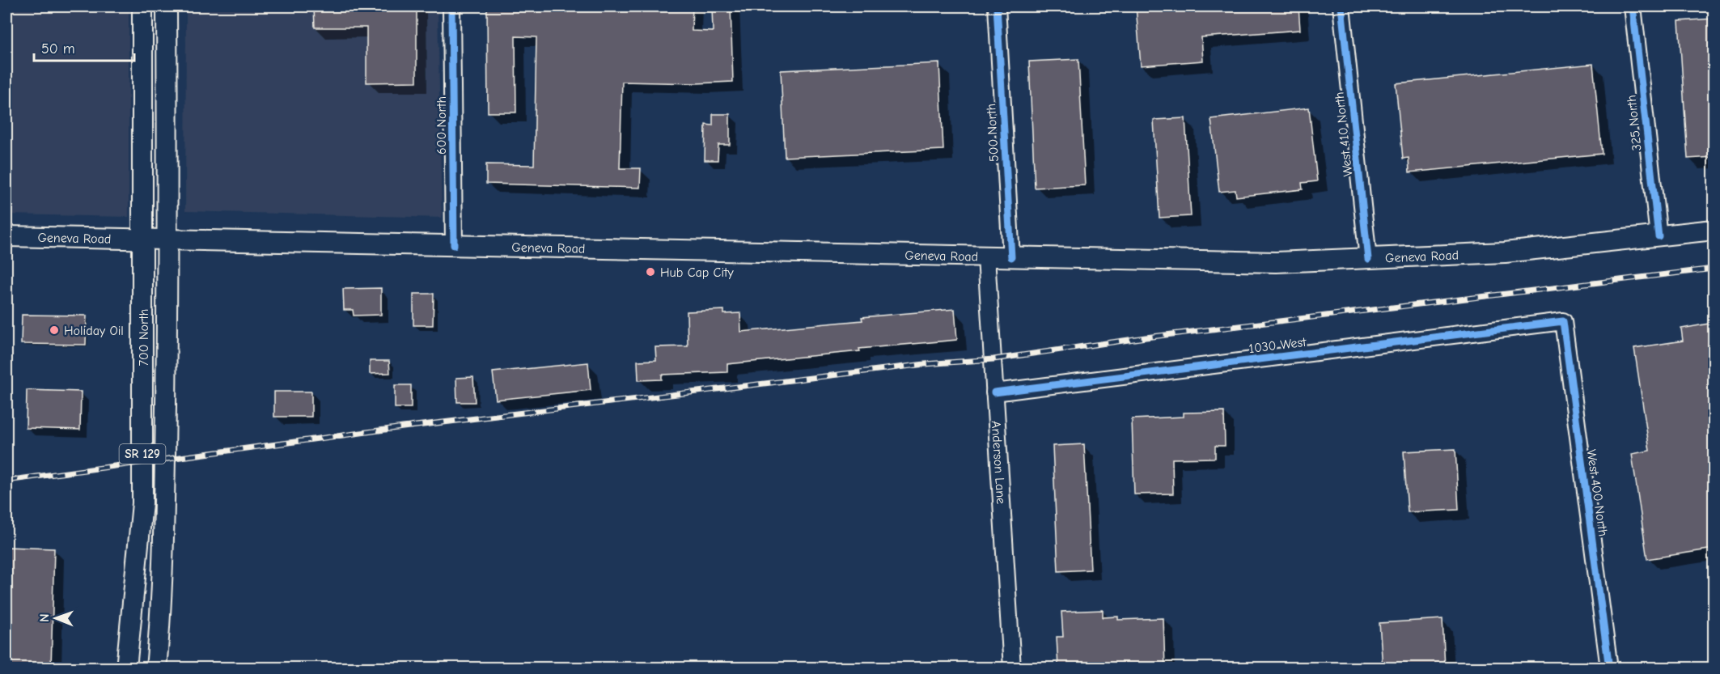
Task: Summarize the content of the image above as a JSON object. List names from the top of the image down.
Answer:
{
  "streets": {
    "main road": ["Geneva Road", "700 North", "SR 129"],
    "street": [
      "325 North",
      "600 North",
      "500 North",
      "West 410 North",
      "1030 West",
      "Anderson Lane",
      "West 400 North"
    ]
  },
  "crossings": [
    ["325 North", "Geneva Road"],
    ["600 North", "Geneva Road"],
    ["500 North", "Geneva Road"],
    ["West 410 North", "Geneva Road"],
    ["Geneva Road", "700 North"],
    ["Geneva Road", "Anderson Lane"],
    ["1030 West", "Anderson Lane"],
    ["1030 West", "West 400 North"]
  ],
  "places": ["Hub Cap City", "Holiday Oil"],
  "scale_bar": "50 m",
  "north": "left"
}
